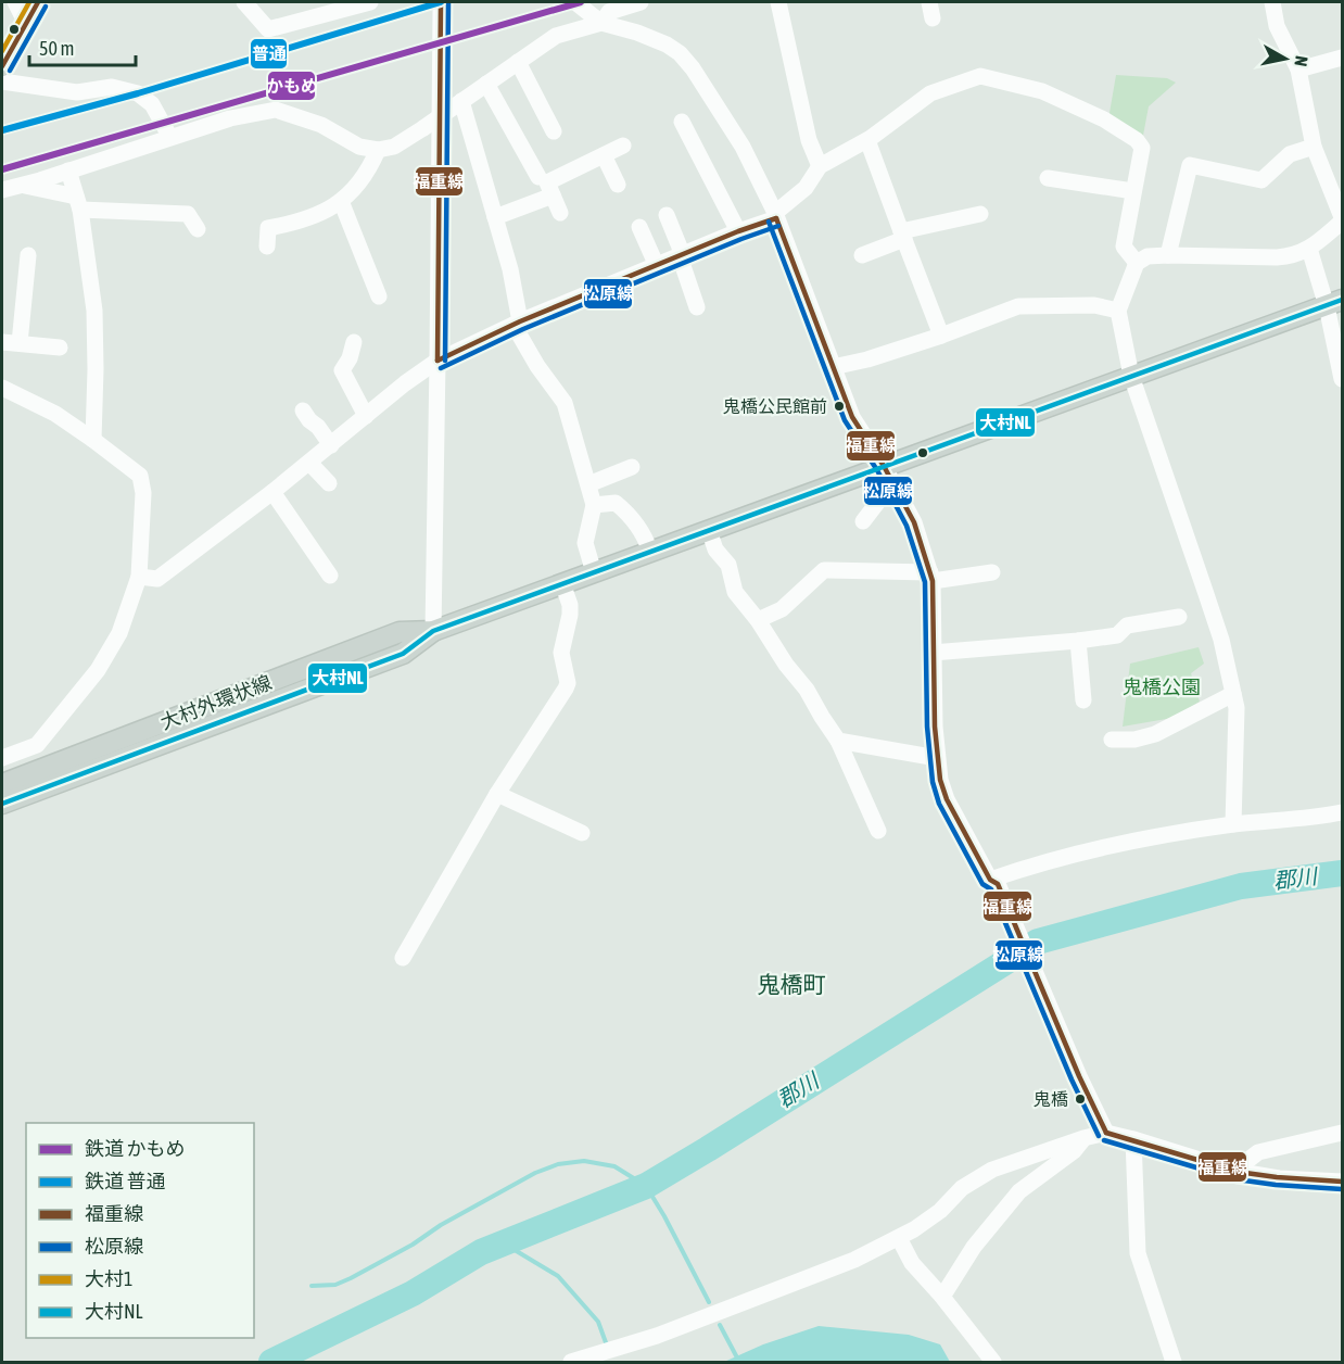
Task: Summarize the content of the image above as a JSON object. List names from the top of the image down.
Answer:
{
  "streets": {
    "main road": ["大村外環状線"]
  },
  "districts": ["鬼橋町"],
  "water": ["郡川"],
  "parks": ["鬼橋公園"],
  "places": ["鬼橋公民館前", "鬼橋"],
  "lines": [
    "rail line かもめ",
    "rail line 普通",
    "transit line 福重線",
    "transit line 松原線",
    "transit line 大村1",
    "transit line 大村NL"
  ],
  "legend": [
    "鉄道 かもめ",
    "鉄道 普通",
    "福重線",
    "松原線",
    "大村1",
    "大村NL"
  ],
  "scale_bar": "50 m",
  "north": "right"
}
